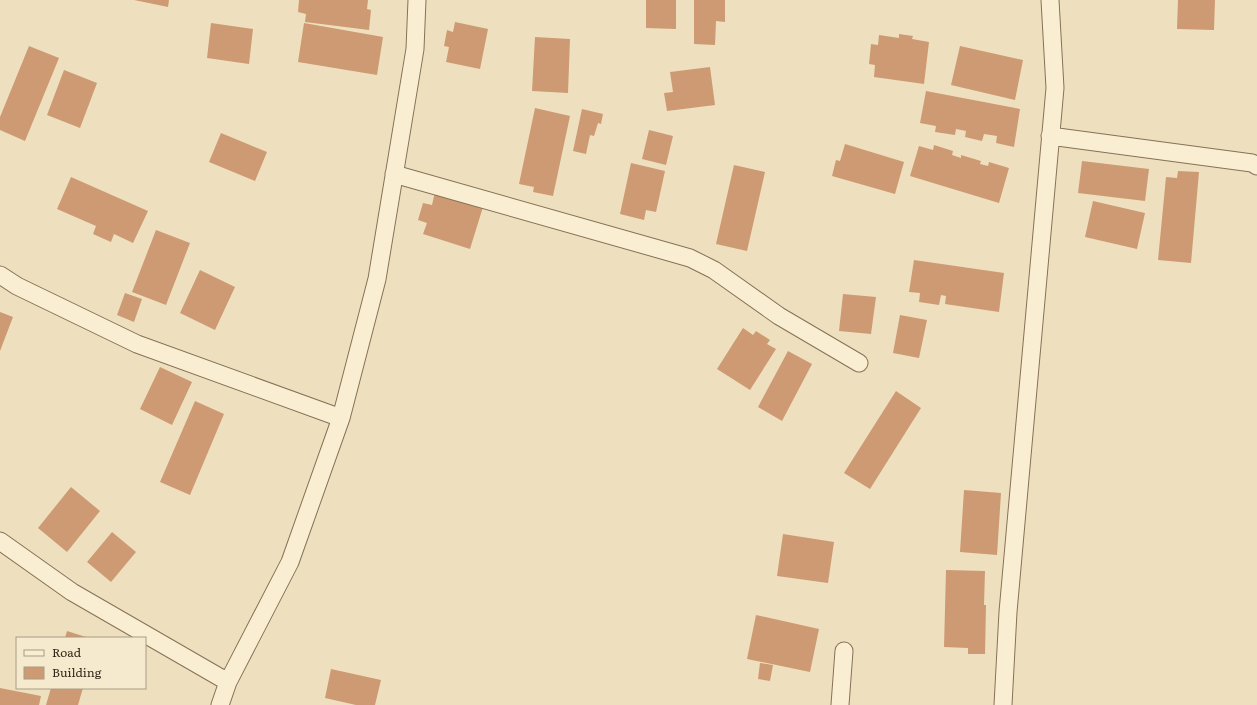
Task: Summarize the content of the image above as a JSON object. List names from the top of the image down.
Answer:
{
  "legend": ["Road", "Building"]
}
